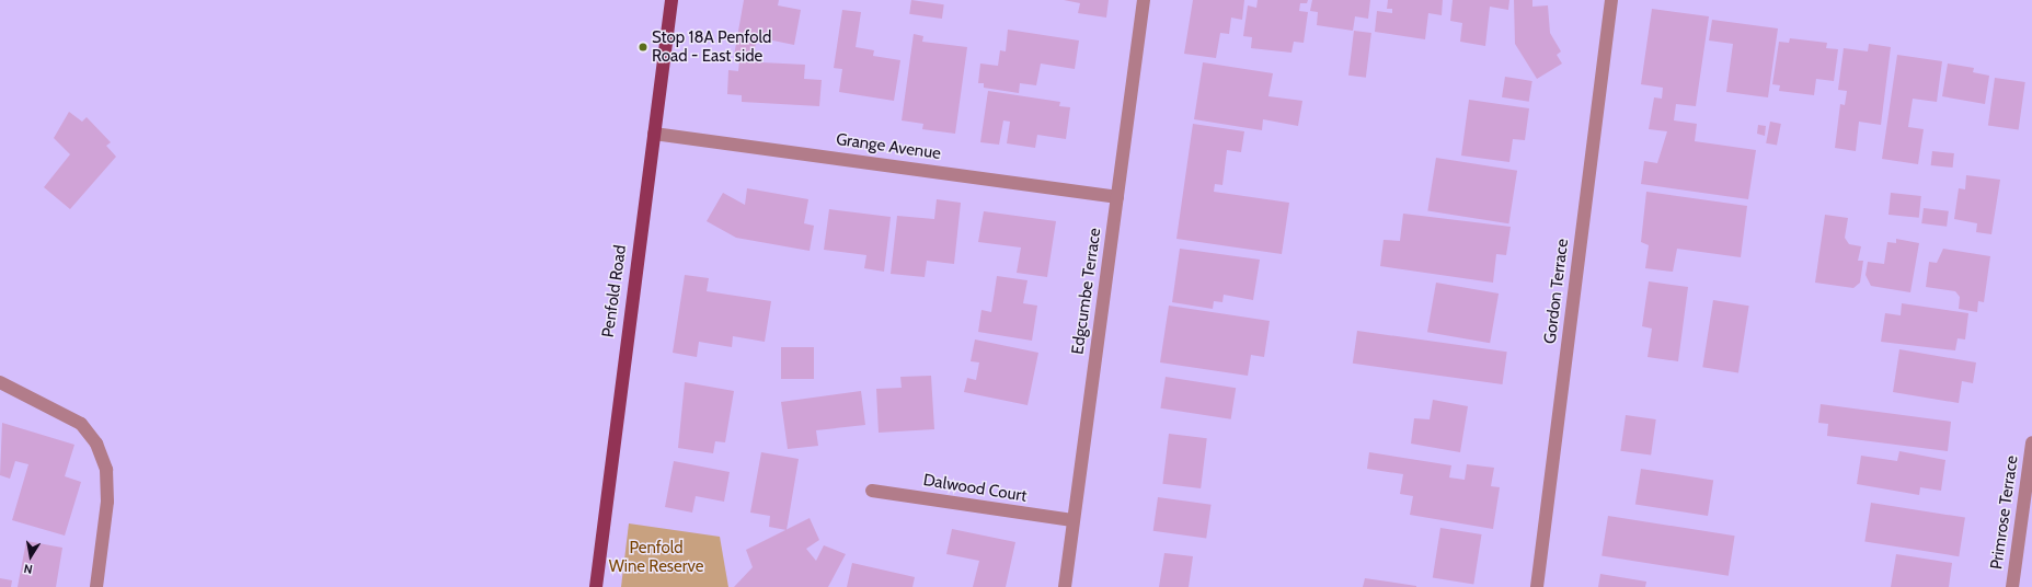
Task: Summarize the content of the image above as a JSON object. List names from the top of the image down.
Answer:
{
  "streets": {
    "main road": ["Penfold Road"],
    "street": [
      "Grange Avenue",
      "Edgcumbe Terrace",
      "Gordon Terrace",
      "Dalwood Court",
      "Primrose Terrace"
    ]
  },
  "crossings": [
    ["Grange Avenue", "Penfold Road"],
    ["Grange Avenue", "Edgcumbe Terrace"],
    ["Edgcumbe Terrace", "Dalwood Court"]
  ],
  "parks": ["Penfold Wine Reserve"],
  "places": ["Stop 18A Penfold Road - East side"],
  "north": "bottom"
}
